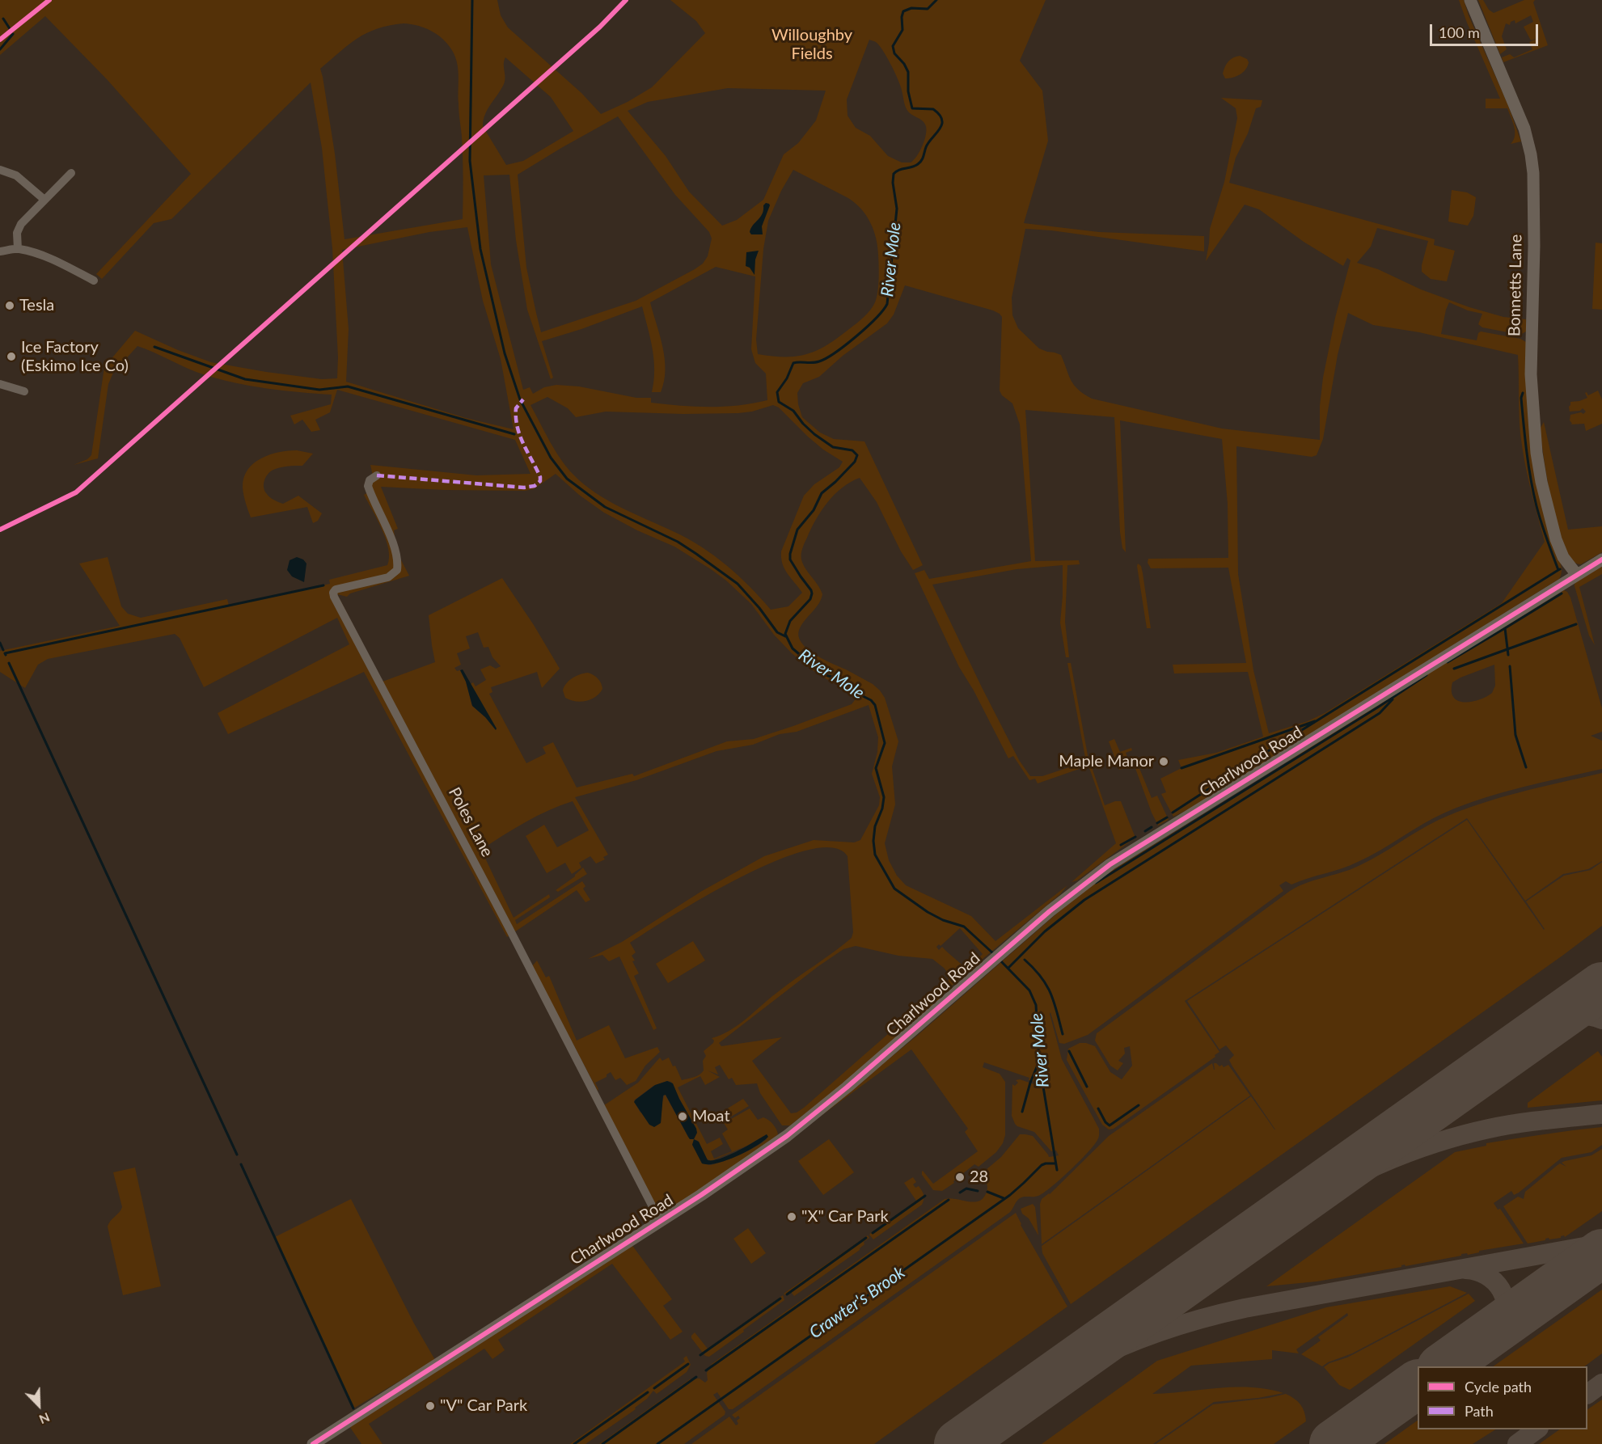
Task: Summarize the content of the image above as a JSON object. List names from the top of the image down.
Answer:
{
  "streets": {
    "street": ["Bonnetts Lane", "Charlwood Road", "Poles Lane"]
  },
  "crossings": [
    ["Bonnetts Lane", "Charlwood Road"],
    ["Charlwood Road", "Poles Lane"]
  ],
  "water": ["River Mole", "Crawter's Brook"],
  "parks": ["Willoughby Fields"],
  "places": [
    "Tesla",
    "Ice Factory (Eskimo Ice Co)",
    "Maple Manor",
    "Moat",
    "28",
    "\"X\" Car Park",
    "\"V\" Car Park"
  ],
  "legend": ["Cycle path", "Path"],
  "scale_bar": "100 m",
  "north": "bottom right"
}
